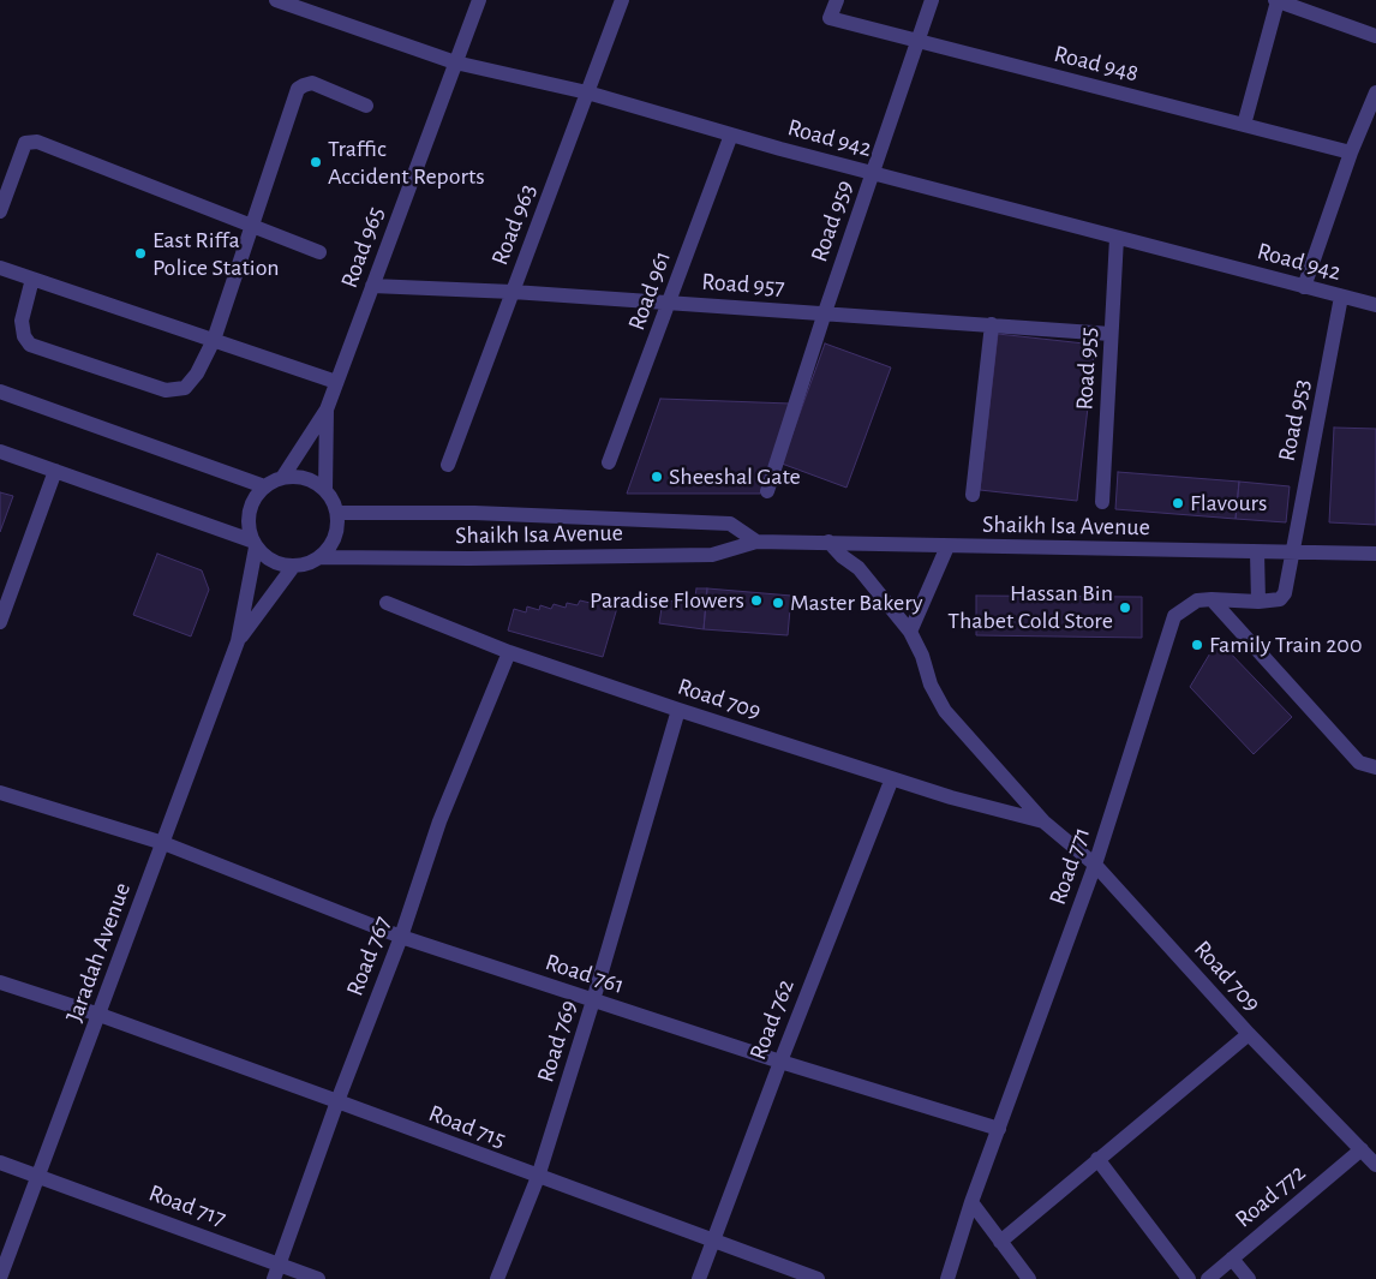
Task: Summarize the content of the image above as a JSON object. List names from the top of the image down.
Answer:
{
  "streets": {
    "street": [
      "Road 948",
      "Road 942",
      "Road 959",
      "Road 963",
      "Road 965",
      "Road 957",
      "Road 961",
      "Road 955",
      "Road 953",
      "Shaikh Isa Avenue",
      "Road 709",
      "Road 771",
      "Jaradah Avenue",
      "Road 767",
      "Road 761",
      "Road 762",
      "Road 769",
      "Road 715",
      "Road 772",
      "Road 717"
    ]
  },
  "crossings": [
    ["Road 948", "Road 959"],
    ["Road 942", "Road 959"],
    ["Road 942", "Road 963"],
    ["Road 942", "Road 965"],
    ["Road 942", "Road 961"],
    ["Road 942", "Road 955"],
    ["Road 942", "Road 953"],
    ["Road 959", "Road 957"],
    ["Road 963", "Road 957"],
    ["Road 965", "Road 957"],
    ["Road 965", "Shaikh Isa Avenue"],
    ["Road 965", "Jaradah Avenue"],
    ["Road 957", "Road 961"],
    ["Road 957", "Road 955"],
    ["Road 953", "Shaikh Isa Avenue"],
    ["Road 953", "Road 771"],
    ["Shaikh Isa Avenue", "Road 709"],
    ["Shaikh Isa Avenue", "Road 771"],
    ["Shaikh Isa Avenue", "Jaradah Avenue"],
    ["Road 709", "Road 771"],
    ["Road 709", "Road 767"],
    ["Road 709", "Road 762"],
    ["Road 709", "Road 769"],
    ["Road 709", "Road 772"],
    ["Road 771", "Road 761"],
    ["Jaradah Avenue", "Road 761"],
    ["Jaradah Avenue", "Road 715"],
    ["Jaradah Avenue", "Road 717"],
    ["Road 767", "Road 761"],
    ["Road 767", "Road 715"],
    ["Road 767", "Road 717"],
    ["Road 761", "Road 762"],
    ["Road 761", "Road 769"],
    ["Road 762", "Road 715"],
    ["Road 769", "Road 715"]
  ],
  "places": [
    "Traffic Accident Reports",
    "East Riffa Police Station",
    "Sheeshal Gate",
    "Flavours",
    "Paradise Flowers",
    "Master Bakery",
    "Hassan Bin Thabet Cold Store",
    "Family Train 200"
  ]
}
